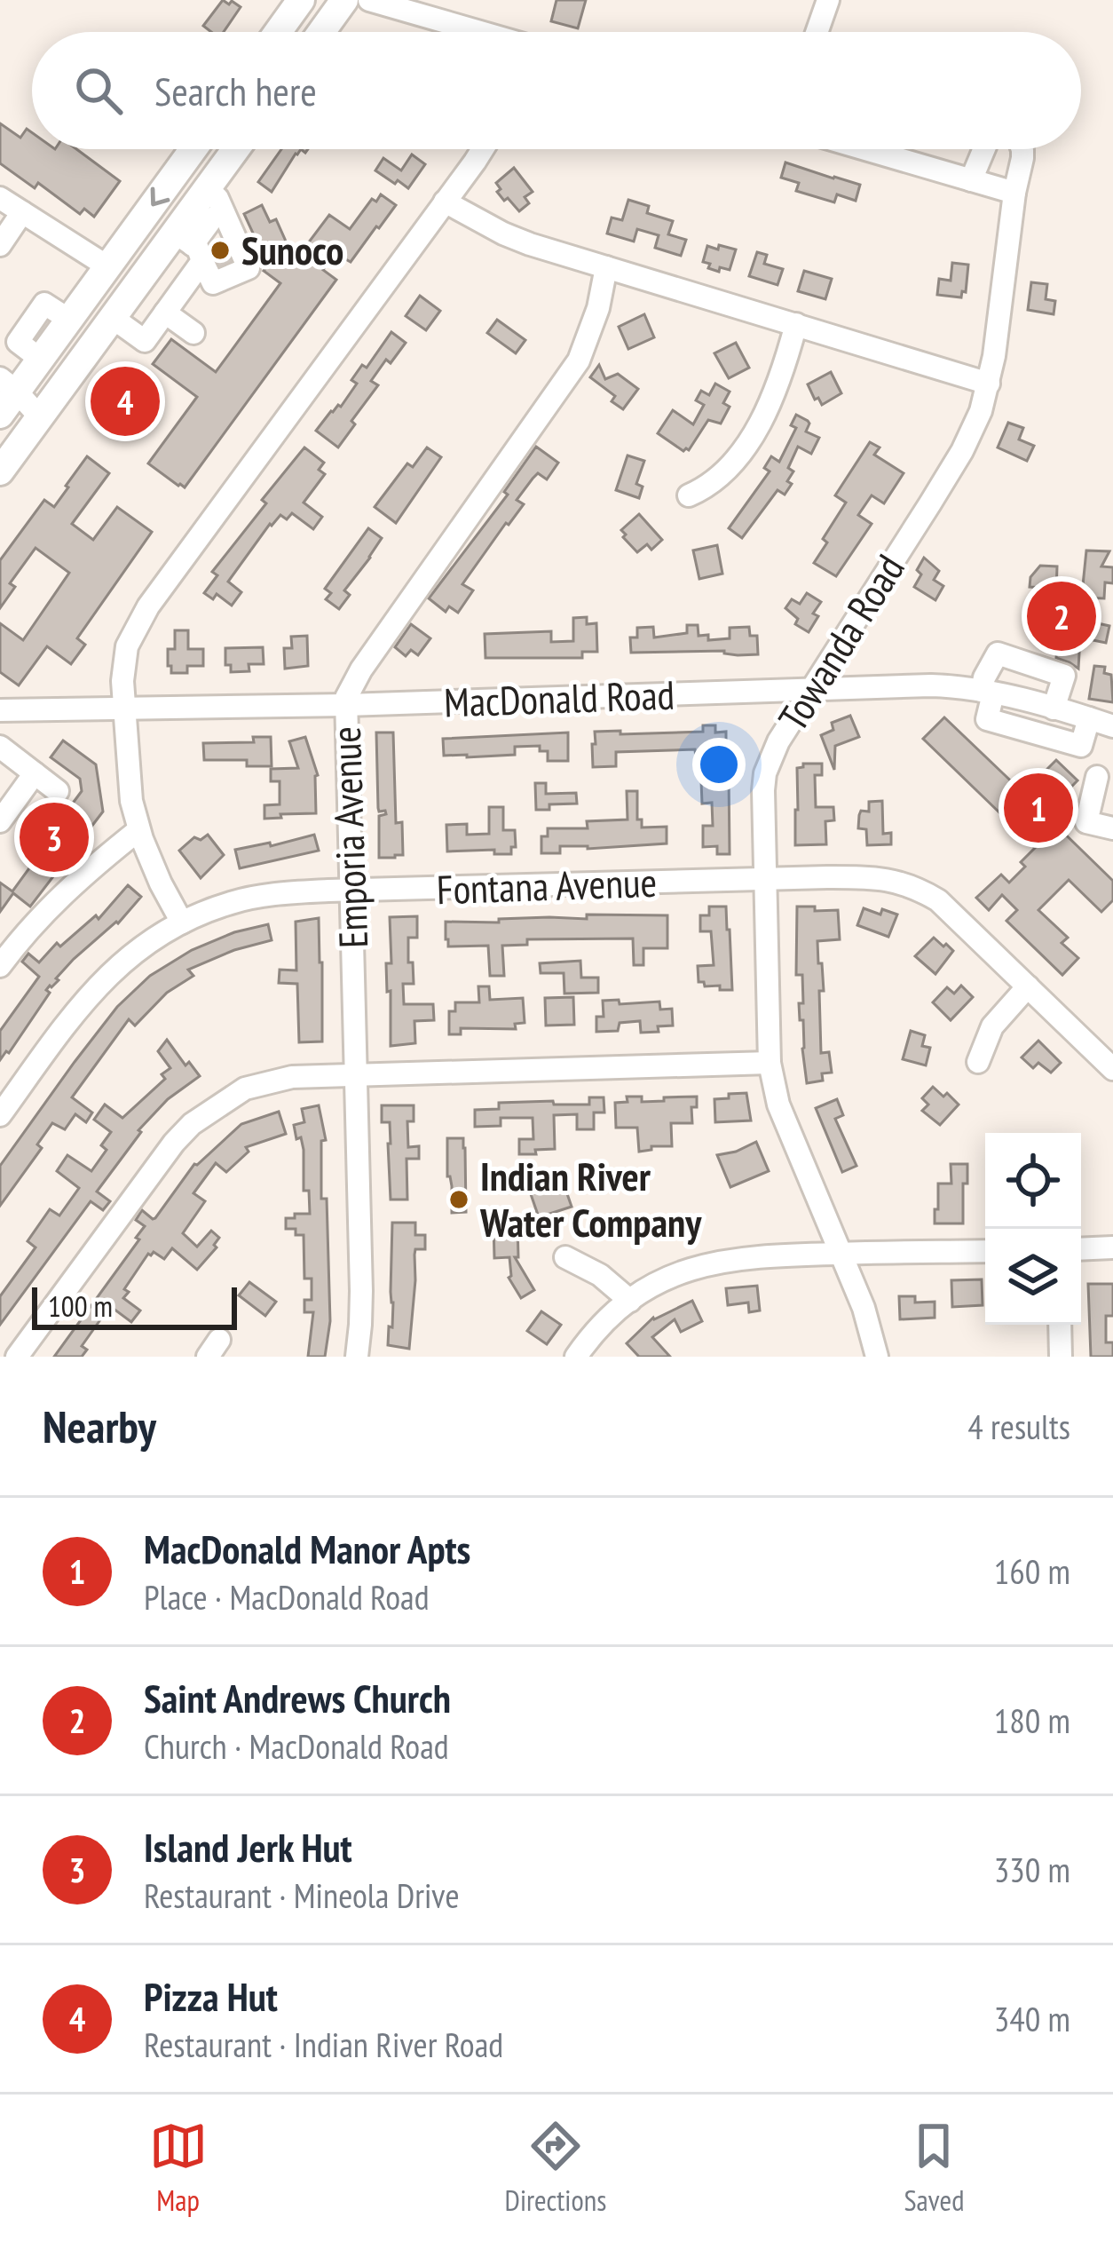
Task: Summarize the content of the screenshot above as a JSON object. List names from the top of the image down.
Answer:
{
  "streets": {
    "street": [
      "Towanda Road",
      "MacDonald Road",
      "Emporia Avenue",
      "Fontana Avenue"
    ]
  },
  "crossings": [
    ["Towanda Road", "MacDonald Road"],
    ["Towanda Road", "Fontana Avenue"],
    ["MacDonald Road", "Emporia Avenue"],
    ["Emporia Avenue", "Fontana Avenue"]
  ],
  "places": ["Sunoco", "Indian River Water Company"],
  "scale_bar": "100 m",
  "page": {
    "search": "Search here",
    "pins": [
      "4",
      "2",
      "1",
      "3"
    ],
    "scale": "100 m",
    "heading": ["Nearby", "4 results"],
    "list": [
      {
        "mark": "1",
        "name": "MacDonald Manor Apts",
        "note": "Place · MacDonald Road",
        "value": "160 m"
      },
      {
        "mark": "2",
        "name": "Saint Andrews Church",
        "note": "Church · MacDonald Road",
        "value": "180 m"
      },
      {
        "mark": "3",
        "name": "Island Jerk Hut",
        "note": "Restaurant · Mineola Drive",
        "value": "330 m"
      },
      {
        "mark": "4",
        "name": "Pizza Hut",
        "note": "Restaurant · Indian River Road",
        "value": "340 m"
      }
    ],
    "nav": ["Map", "Directions", "Saved"]
  }
}
